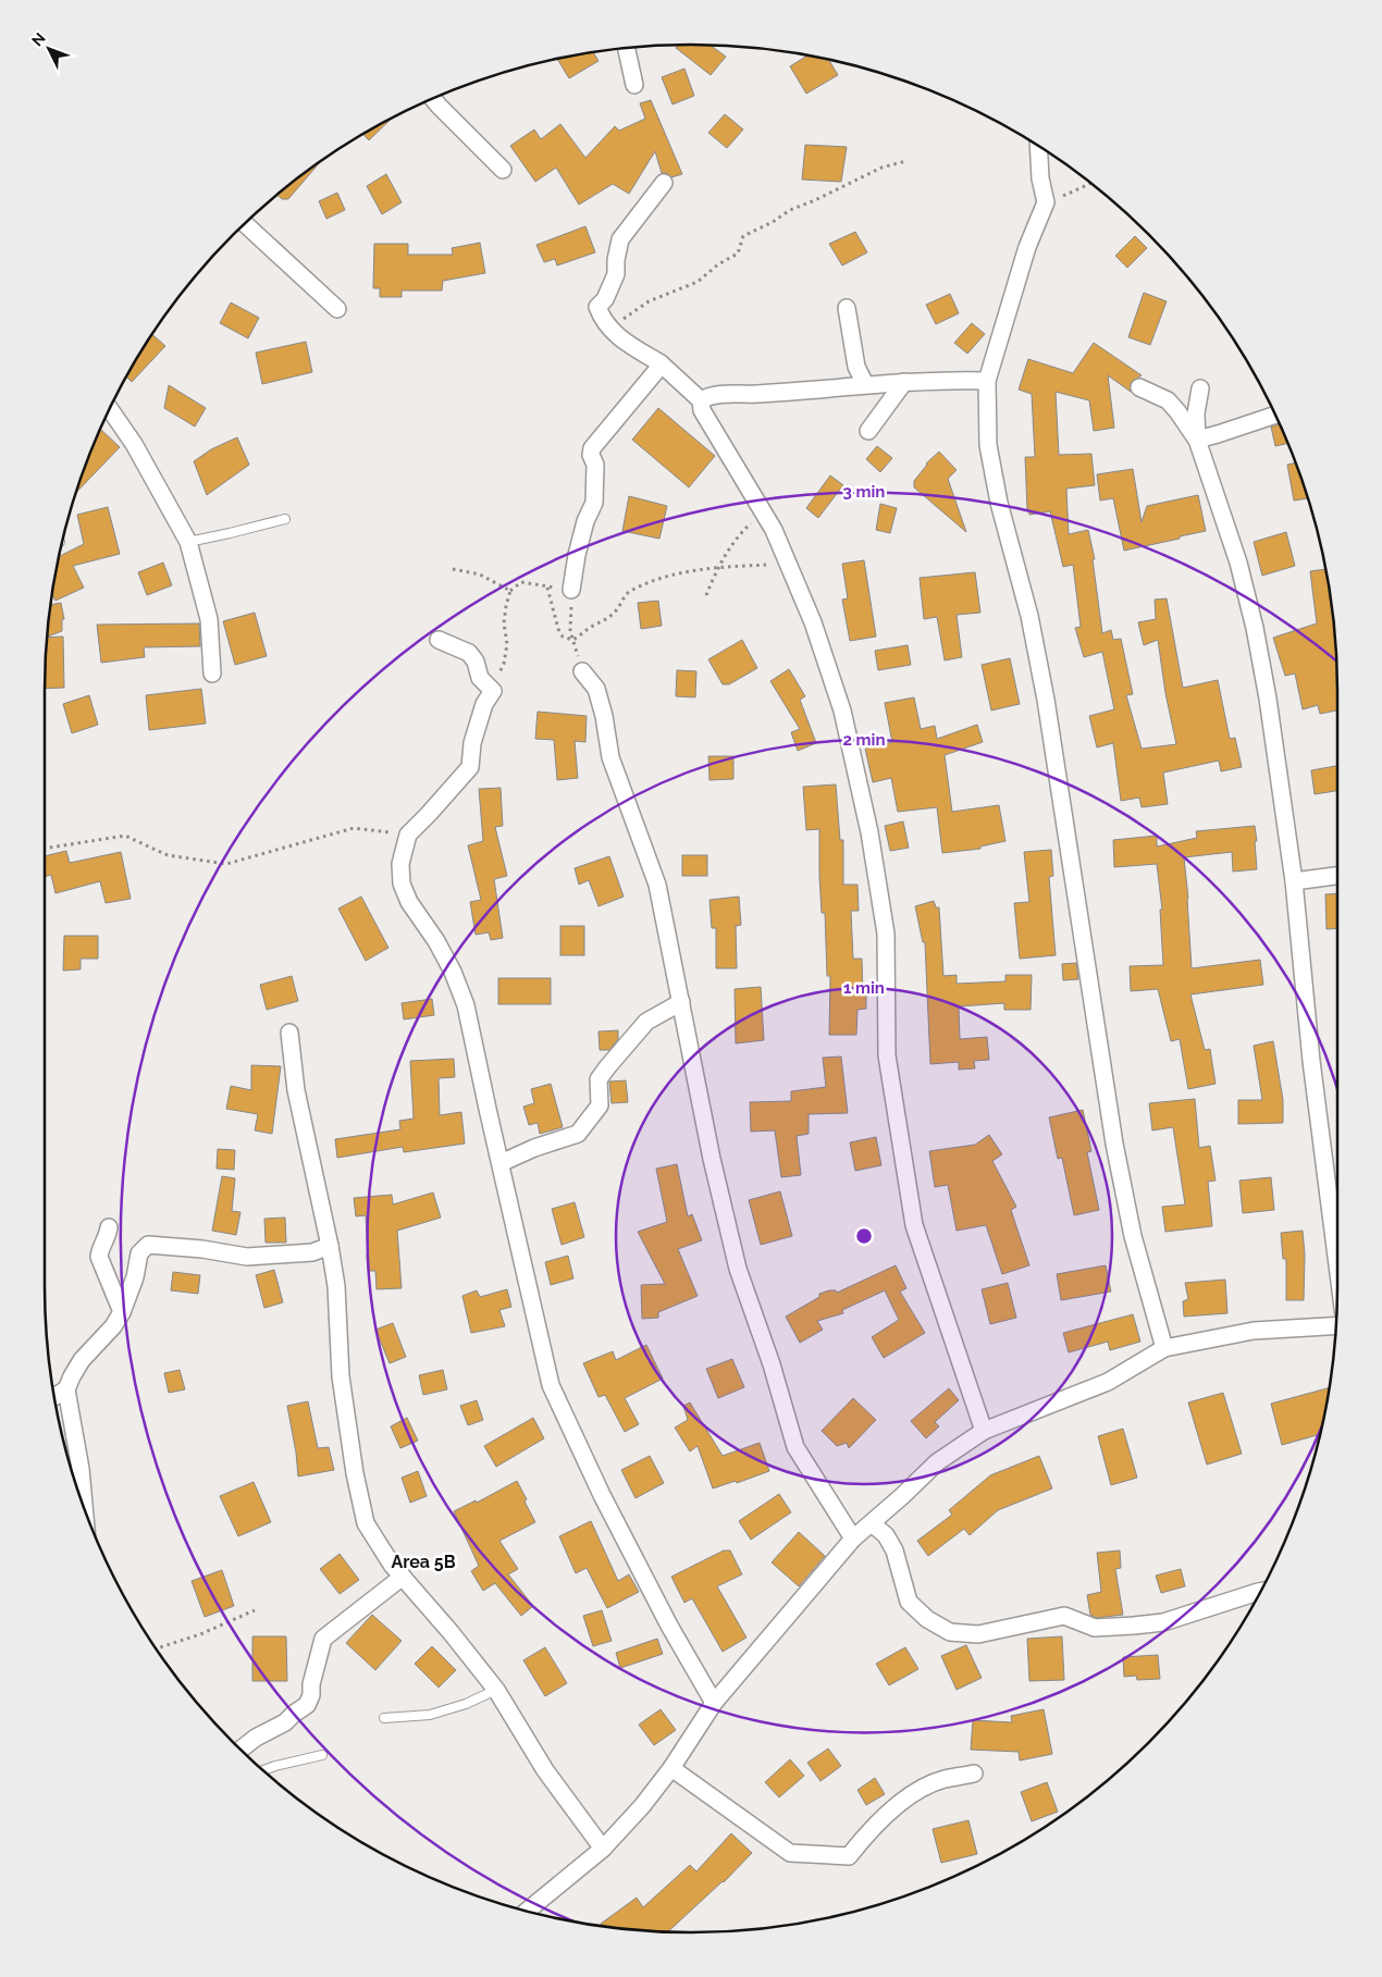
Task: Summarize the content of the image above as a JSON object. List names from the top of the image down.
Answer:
{
  "districts": ["Area 5B"],
  "north": "top left",
  "rings": ["3 min", "2 min", "1 min"]
}
